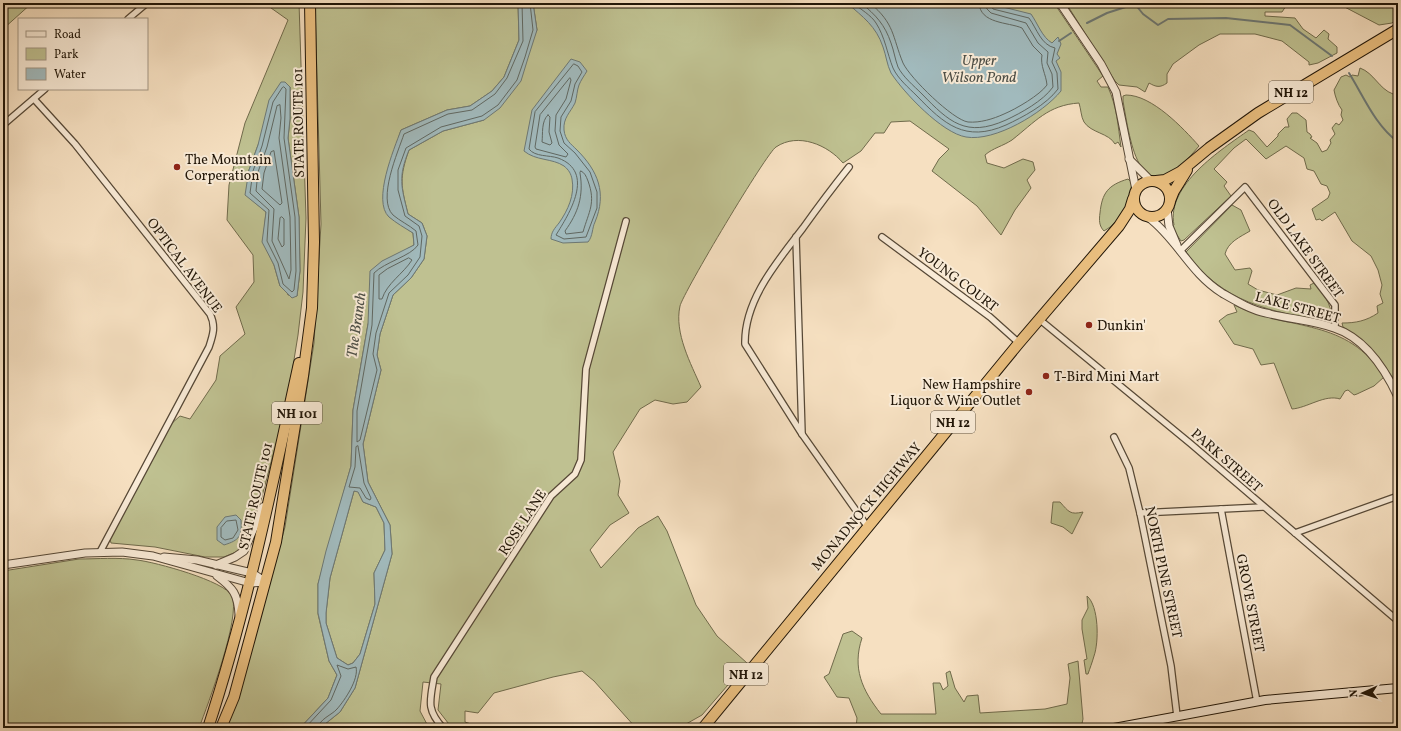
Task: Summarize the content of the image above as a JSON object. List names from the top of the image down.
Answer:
{
  "streets": {
    "highway": [
      "NH 12",
      "STATE ROUTE 101",
      "NH 101",
      "MONADNOCK HIGHWAY"
    ],
    "street": [
      "OLD LAKE STREET",
      "OPTICAL AVENUE",
      "YOUNG COURT",
      "LAKE STREET",
      "PARK STREET",
      "ROSE LANE",
      "NORTH PINE STREET",
      "GROVE STREET"
    ]
  },
  "crossings": [
    ["NH 12", "LAKE STREET"],
    ["NH 12", "MONADNOCK HIGHWAY"],
    ["OLD LAKE STREET", "LAKE STREET"],
    ["YOUNG COURT", "MONADNOCK HIGHWAY"],
    ["LAKE STREET", "MONADNOCK HIGHWAY"],
    ["PARK STREET", "MONADNOCK HIGHWAY"]
  ],
  "water": ["Upper Wilson Pond", "The Branch"],
  "places": [
    "The Mountain Corperation",
    "Dunkin'",
    "T-Bird Mini Mart",
    "New Hampshire Liquor & Wine Outlet"
  ],
  "legend": ["Road", "Park", "Water"],
  "north": "left"
}
